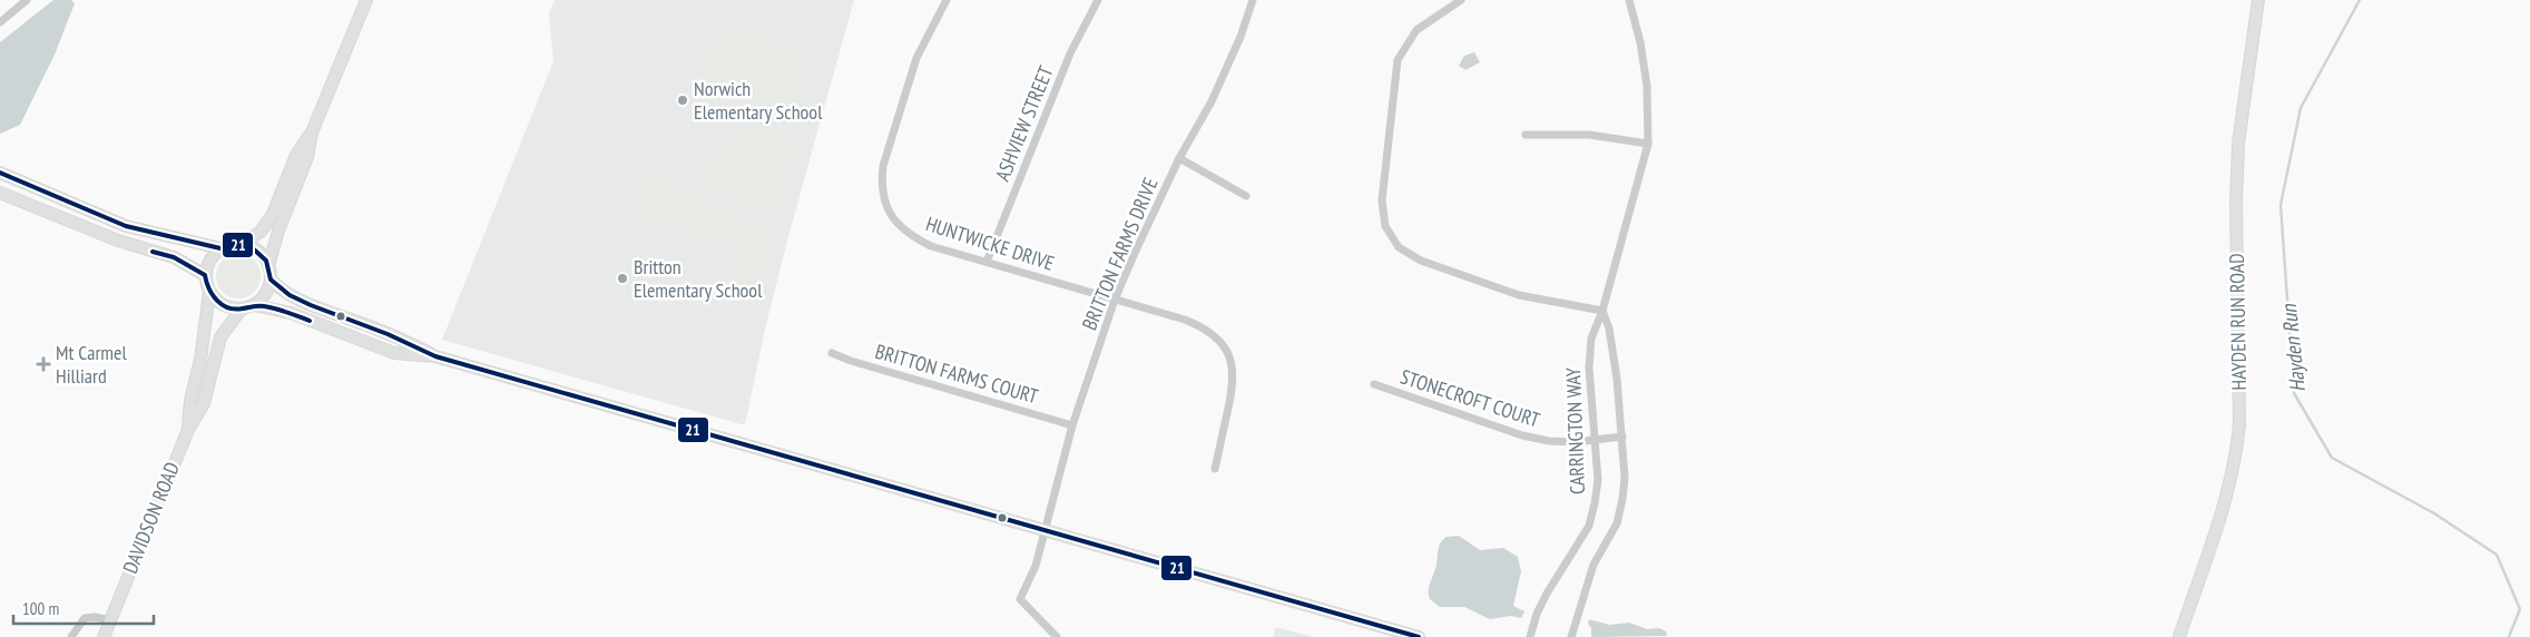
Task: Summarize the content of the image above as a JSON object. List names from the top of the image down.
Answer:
{
  "streets": {
    "main road": ["HAYDEN RUN ROAD", "DAVIDSON ROAD"],
    "street": [
      "ASHVIEW STREET",
      "HUNTWICKE DRIVE",
      "BRITTON FARMS DRIVE",
      "BRITTON FARMS COURT",
      "STONECROFT COURT",
      "CARRINGTON WAY"
    ]
  },
  "crossings": [
    ["ASHVIEW STREET", "HUNTWICKE DRIVE"],
    ["HUNTWICKE DRIVE", "BRITTON FARMS DRIVE"],
    ["BRITTON FARMS DRIVE", "BRITTON FARMS COURT"],
    ["STONECROFT COURT", "CARRINGTON WAY"]
  ],
  "water": ["Hayden Run"],
  "places": {
    "other": ["Norwich Elementary School", "Britton Elementary School"],
    "health": ["Mt Carmel Hilliard"]
  },
  "lines": ["transit line 21"],
  "scale_bar": "100 m"
}
